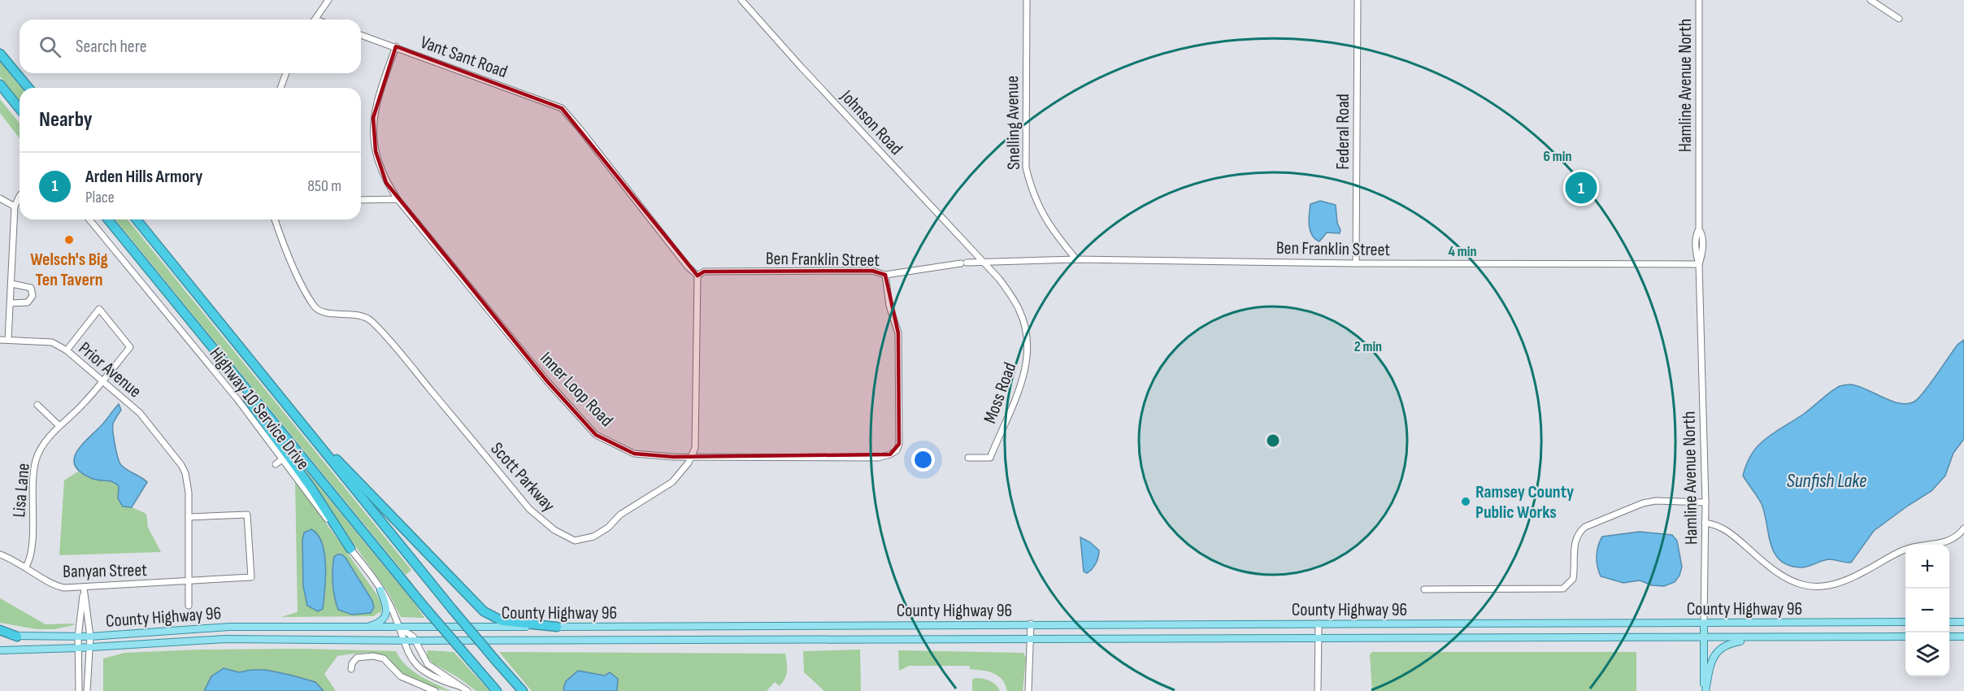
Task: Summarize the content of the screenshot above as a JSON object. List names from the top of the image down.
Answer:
{
  "streets": {
    "main road": ["Hamline Avenue North", "County Highway 96"],
    "street": [
      "Vant Sant Road",
      "Johnson Road",
      "Snelling Avenue",
      "Federal Road",
      "Ben Franklin Street",
      "Prior Avenue",
      "Inner Loop Road",
      "Moss Road",
      "Highway 10 Service Drive",
      "Scott Parkway",
      "Lisa Lane",
      "Banyan Street"
    ]
  },
  "crossings": [
    ["Vant Sant Road", "Ben Franklin Street"],
    ["Vant Sant Road", "Inner Loop Road"],
    ["Vant Sant Road", "Scott Parkway"],
    ["Hamline Avenue North", "Ben Franklin Street"],
    ["Hamline Avenue North", "County Highway 96"],
    ["Johnson Road", "Ben Franklin Street"],
    ["Johnson Road", "Moss Road"],
    ["Snelling Avenue", "Ben Franklin Street"],
    ["Federal Road", "Ben Franklin Street"],
    ["Ben Franklin Street", "Inner Loop Road"],
    ["Ben Franklin Street", "Moss Road"],
    ["Ben Franklin Street", "Scott Parkway"],
    ["Prior Avenue", "Lisa Lane"],
    ["Prior Avenue", "Banyan Street"],
    ["Inner Loop Road", "Scott Parkway"],
    ["Highway 10 Service Drive", "County Highway 96"],
    ["Lisa Lane", "Banyan Street"]
  ],
  "water": ["Sunfish Lake"],
  "places": ["Welsch's Big Ten Tavern", "Ramsey County Public Works"],
  "page": {
    "search": "Search here",
    "heading": "Nearby",
    "list": [
      {
        "mark": "1",
        "name": "Arden Hills Armory",
        "note": "Place",
        "value": "850 m"
      }
    ],
    "pins": "1",
    "map_buttons": ["+", "−"]
  },
  "rings": ["6 min", "4 min", "2 min"]
}
